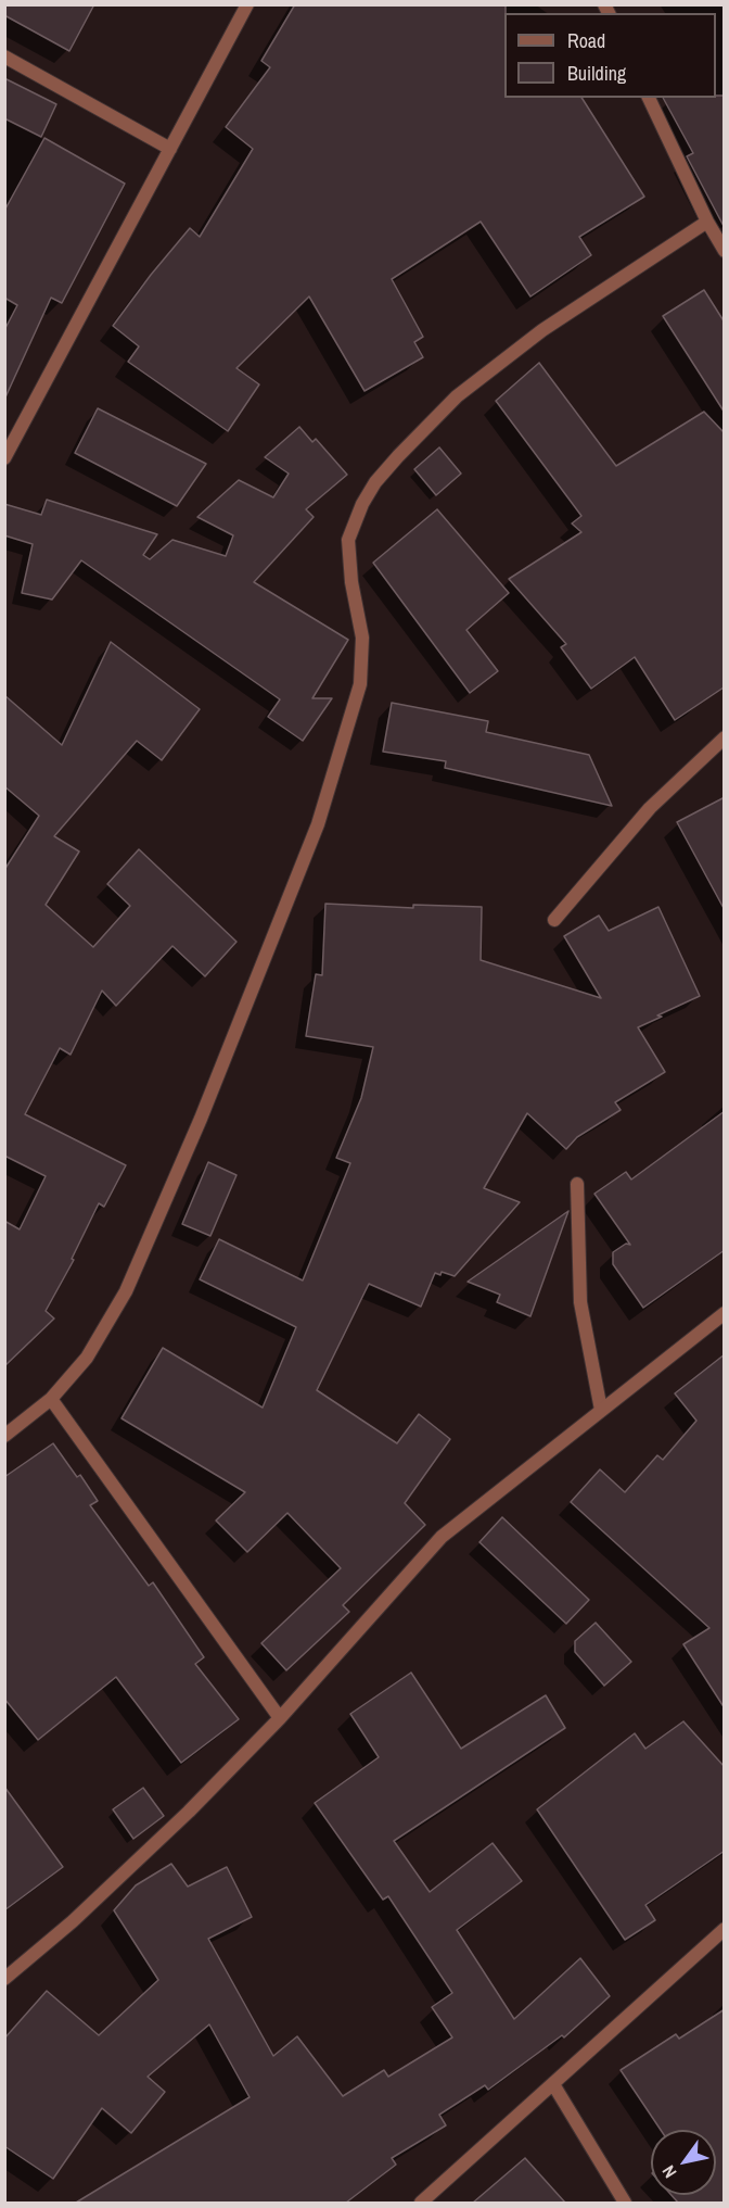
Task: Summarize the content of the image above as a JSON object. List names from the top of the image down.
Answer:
{
  "legend": ["Road", "Building"],
  "north": "bottom left"
}
